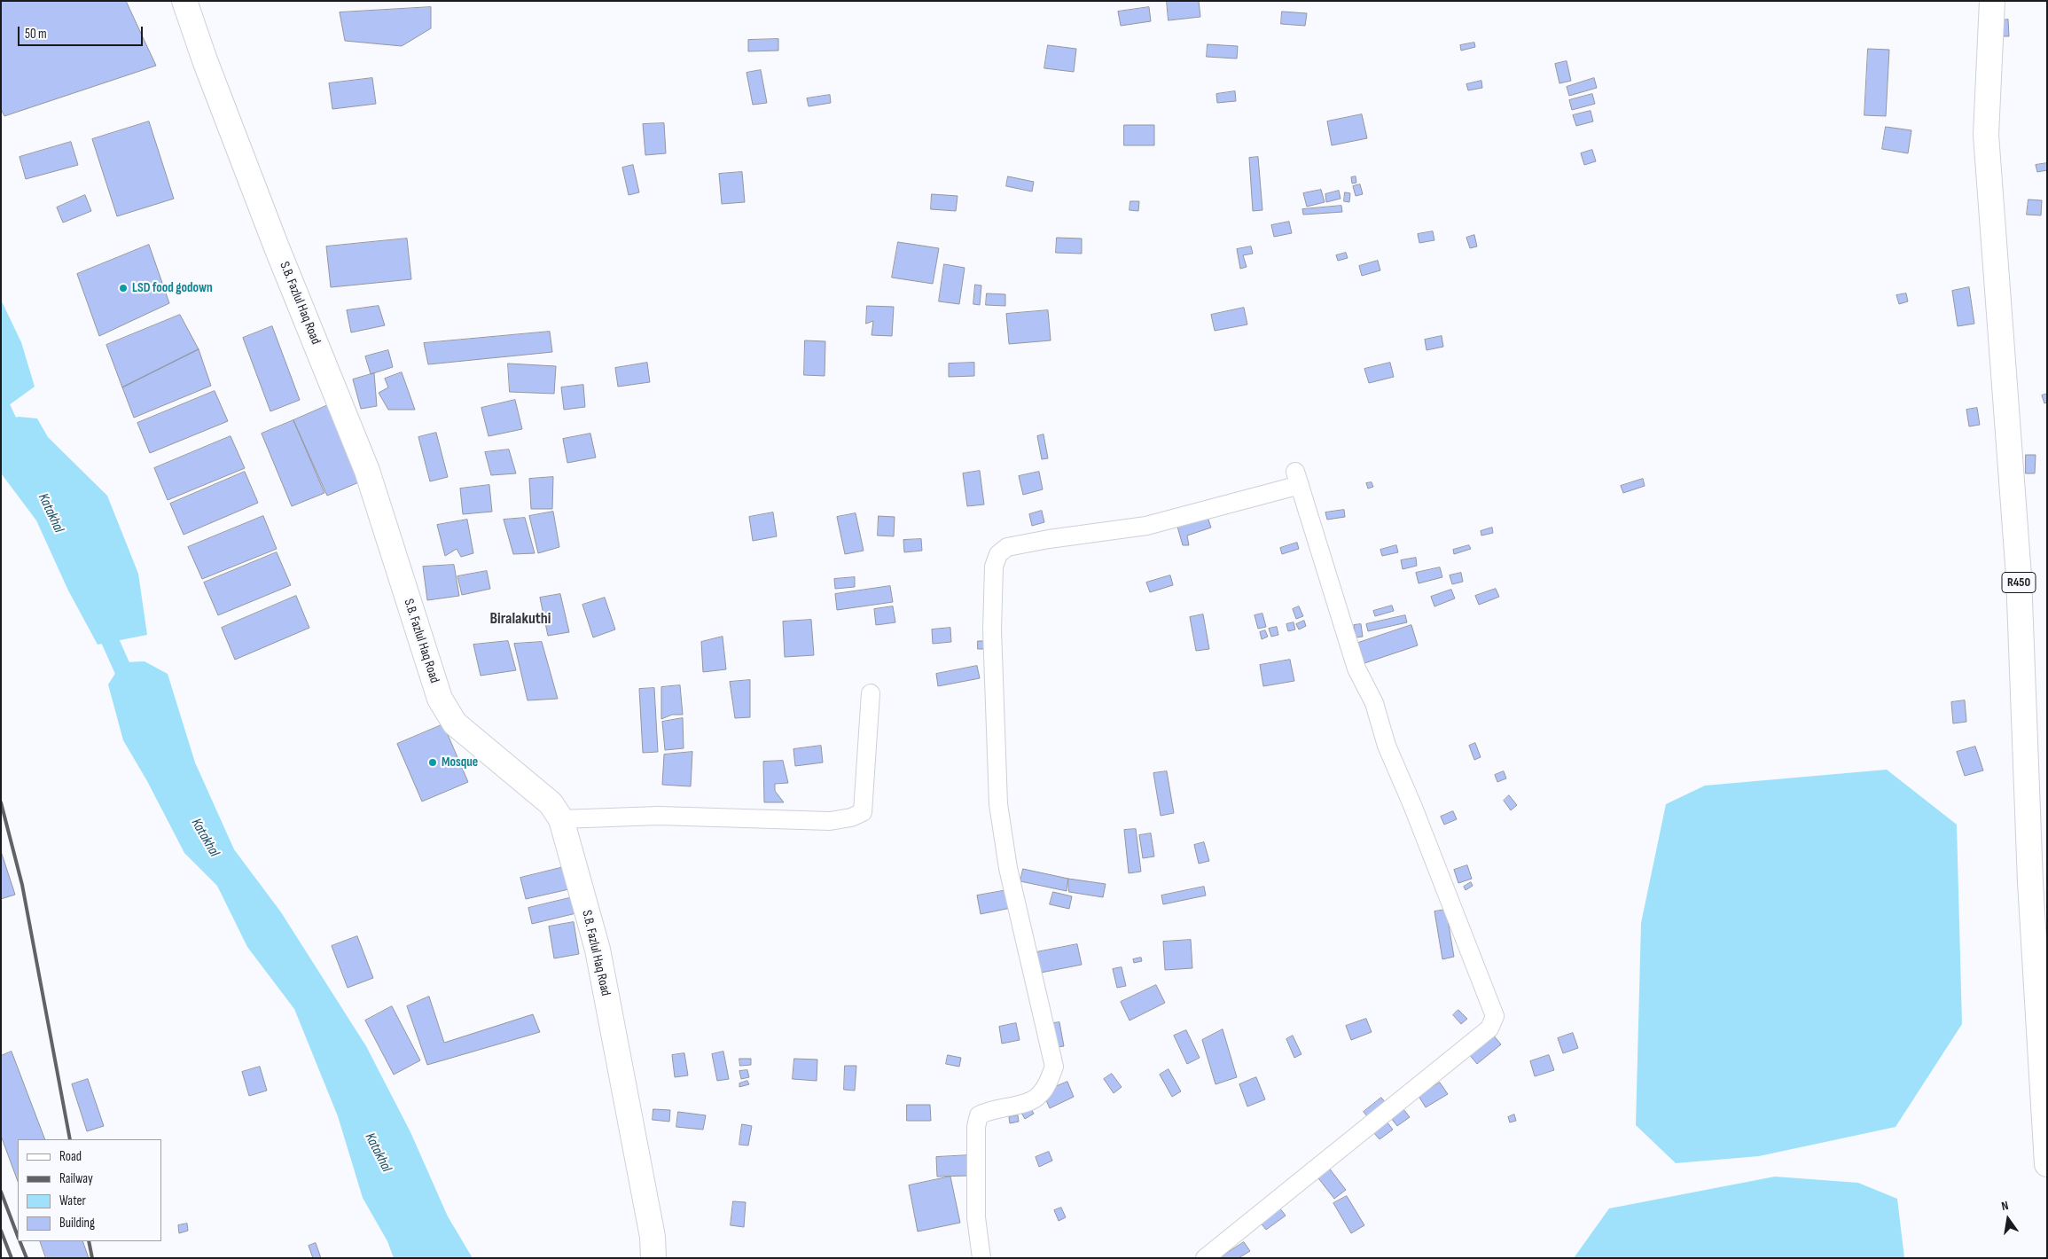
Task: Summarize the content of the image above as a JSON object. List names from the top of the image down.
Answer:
{
  "streets": {
    "main road": ["S.B. Fazlul Haq Road", "R450"]
  },
  "districts": ["Biralakuthi"],
  "water": ["Katakhal"],
  "places": ["LSD food godown", "Mosque"],
  "legend": [
    "Road",
    "Railway",
    "Water",
    "Building"
  ],
  "scale_bar": "50 m",
  "north": "top"
}
